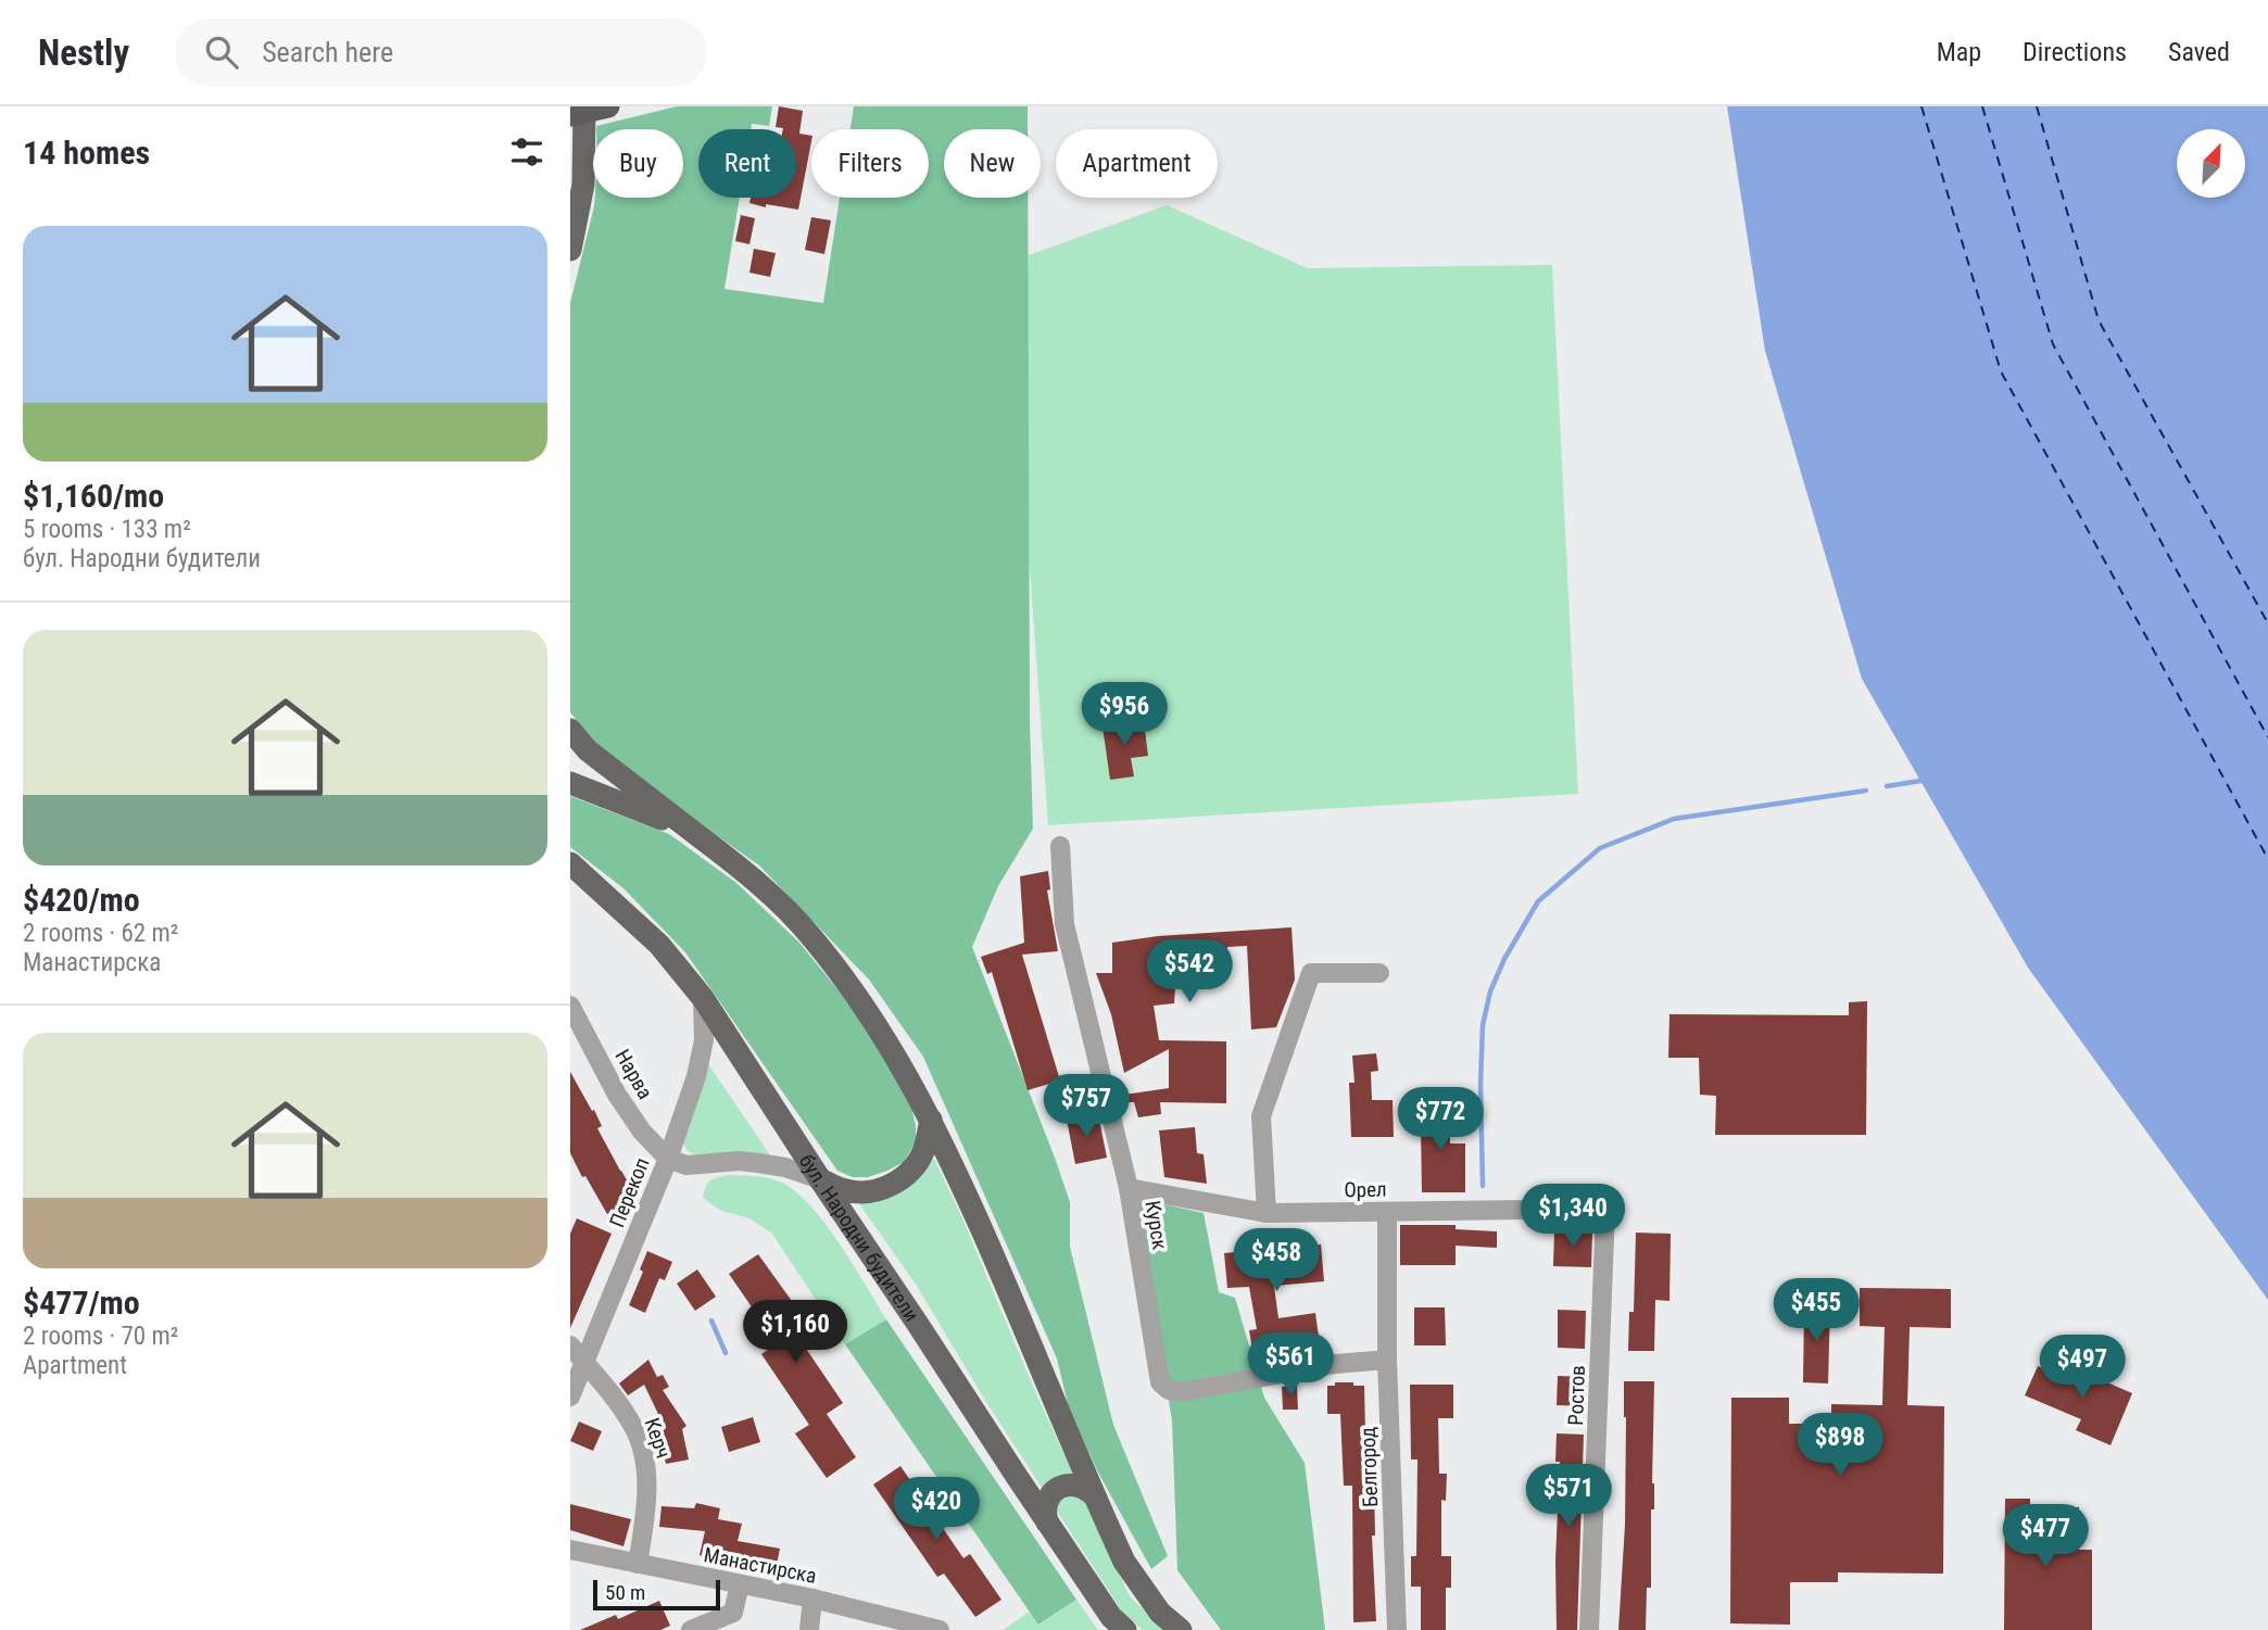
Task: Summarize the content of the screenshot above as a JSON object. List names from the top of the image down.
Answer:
{
  "streets": {
    "main road": ["бул. Народни будители"],
    "street": [
      "Нарва",
      "Орел",
      "Перекоп",
      "Курск",
      "Ростов",
      "Керч",
      "Белгород",
      "Манастирска"
    ]
  },
  "crossings": [
    ["Нарва", "Перекоп"],
    ["Орел", "Курск"],
    ["Орел", "Ростов"],
    ["Орел", "Белгород"],
    ["Перекоп", "бул. Народни будители"],
    ["Перекоп", "Керч"],
    ["Курск", "Белгород"],
    ["Керч", "Манастирска"]
  ],
  "scale_bar": "50 m",
  "north": "top right",
  "page": {
    "header": "Nestly",
    "search": "Search here",
    "nav": ["Map", "Directions", "Saved"],
    "heading": "14 homes",
    "chip": [
      "Buy",
      "Rent",
      "Filters",
      "New",
      "Apartment"
    ],
    "list": [
      {
        "name": "$1,160/mo",
        "note": "5 rooms · 133 m² · бул. Народни будители"
      },
      {
        "name": "$420/mo",
        "note": "2 rooms · 62 m² · Манастирска"
      },
      {
        "name": "$477/mo",
        "note": "2 rooms · 70 m² · Apartment"
      }
    ],
    "price": [
      "$956",
      "$542",
      "$757",
      "$772",
      "$1,340",
      "$458",
      "$455",
      "$1,160",
      "$561",
      "$497",
      "$898",
      "$571",
      "$420",
      "$477"
    ],
    "scale": "50 m"
  }
}
